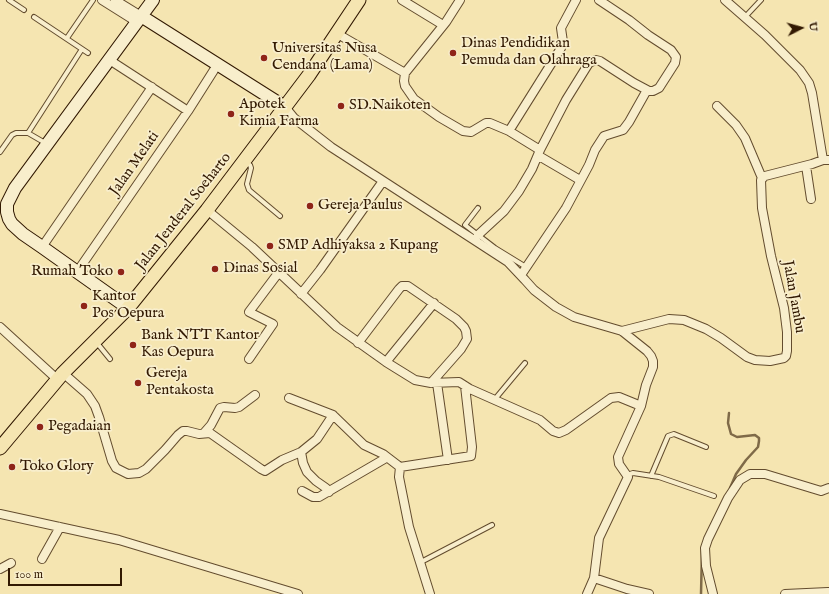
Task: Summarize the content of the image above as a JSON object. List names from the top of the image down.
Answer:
{
  "streets": {
    "main road": ["Jalan Jenderal Soeharto"],
    "street": ["Jalan Melati", "Jalan Jambu"]
  },
  "places": [
    "Dinas Pendidikan Pemuda dan Olahraga",
    "Universitas Nusa Cendana (Lama)",
    "SD.Naikoten",
    "Apotek Kimia Farma",
    "Gereja Paulus",
    "SMP Adhiyaksa 2 Kupang",
    "Dinas Sosial",
    "Rumah Toko",
    "Kantor Pos Oepura",
    "Bank NTT Kantor Kas Oepura",
    "Gereja Pentakosta",
    "Pegadaian",
    "Toko Glory"
  ],
  "scale_bar": "100 m",
  "north": "right"
}
